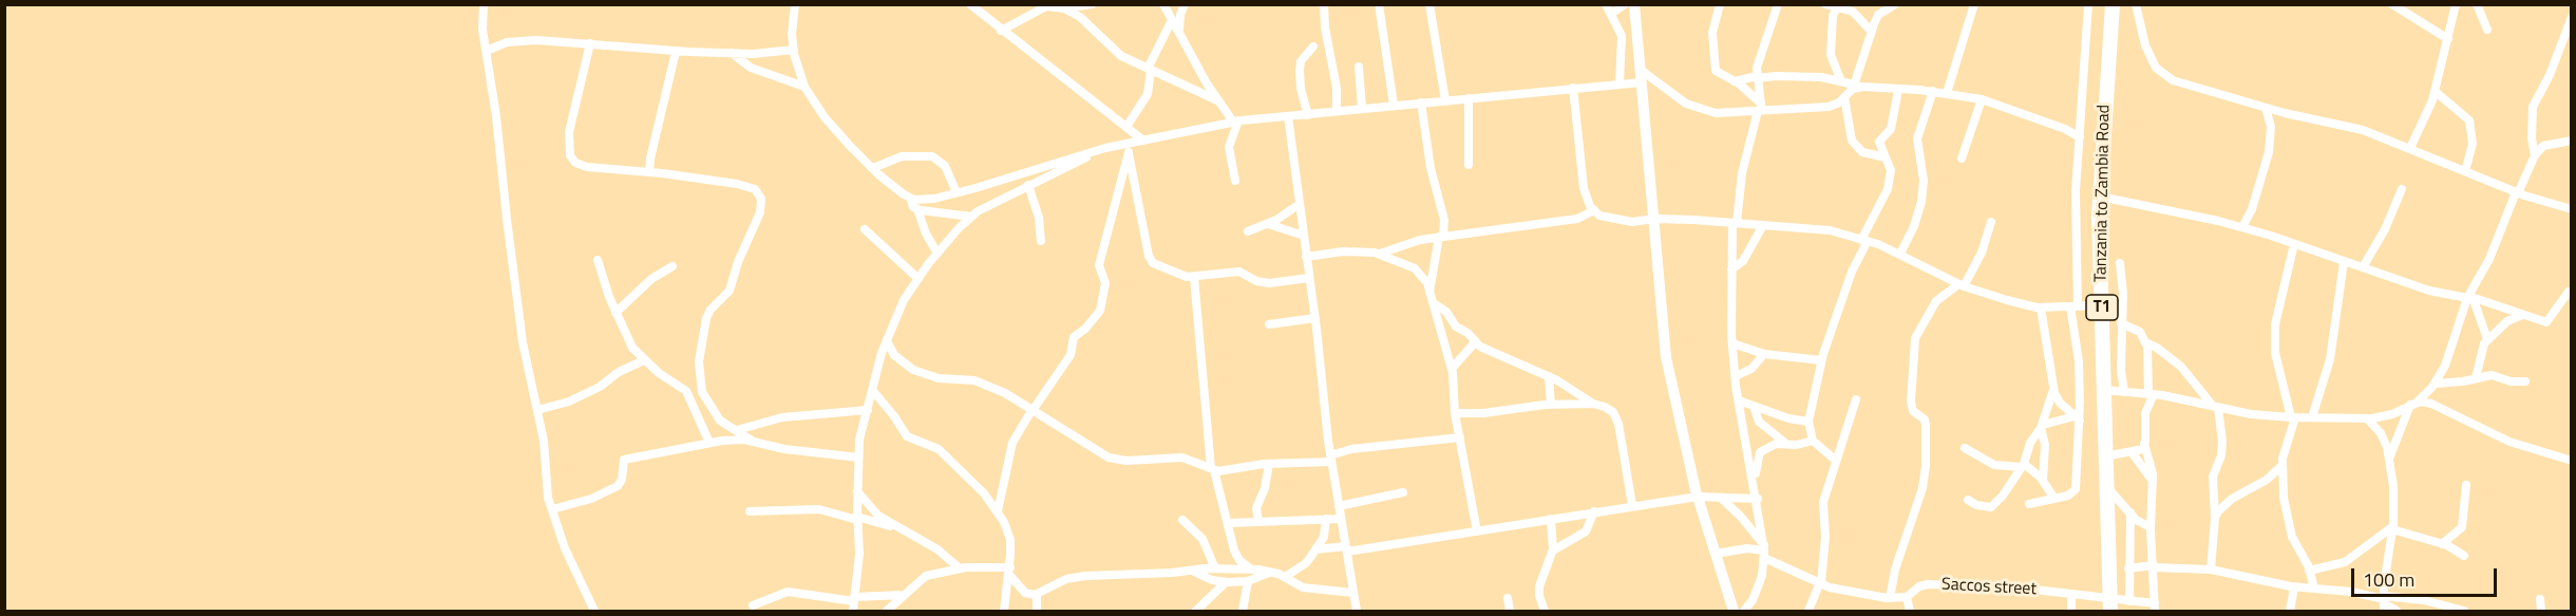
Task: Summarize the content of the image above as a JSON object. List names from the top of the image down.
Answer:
{
  "streets": {
    "highway": ["Tanzania to Zambia Road", "T1"],
    "street": ["Saccos street"]
  },
  "crossings": [
    ["Tanzania to Zambia Road", "Saccos street"]
  ],
  "scale_bar": "100 m"
}
